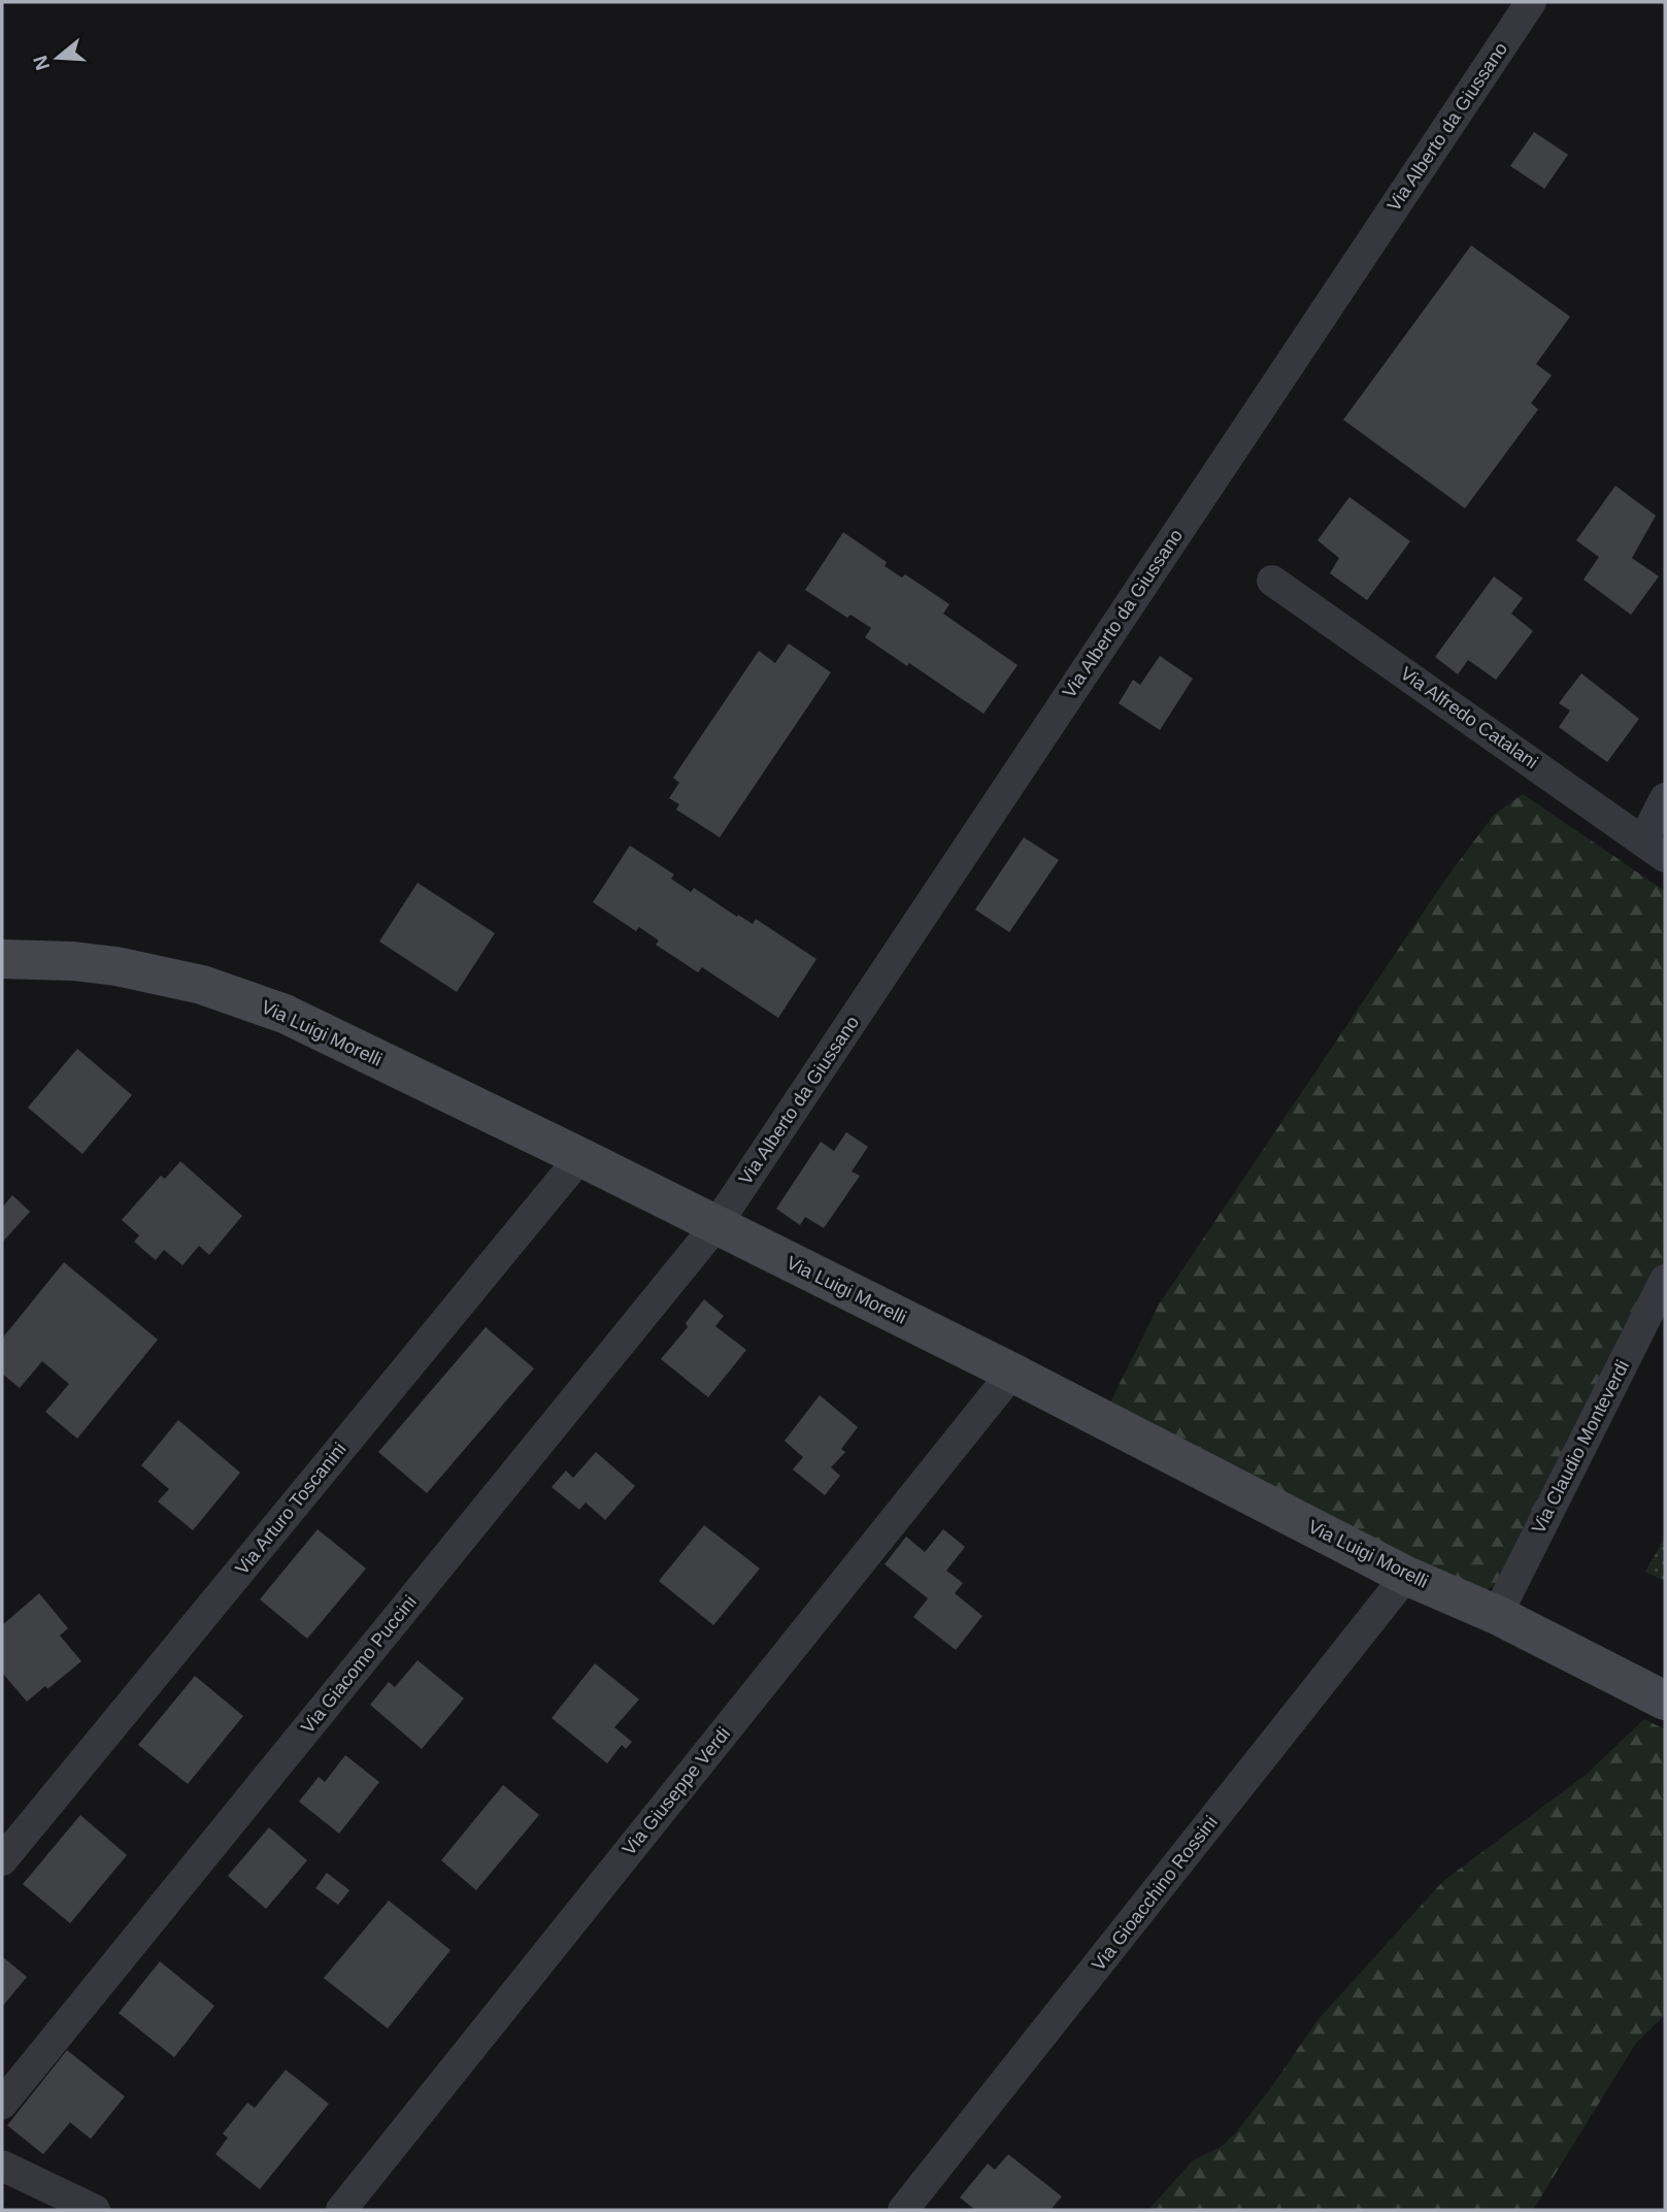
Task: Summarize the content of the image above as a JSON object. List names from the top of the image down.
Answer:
{
  "streets": {
    "main road": ["Via Luigi Morelli"],
    "street": [
      "Via Alberto da Giussano",
      "Via Alfredo Catalani",
      "Via Claudio Monteverdi",
      "Via Arturo Toscanini",
      "Via Giacomo Puccini",
      "Via Giuseppe Verdi",
      "Via Gioacchino Rossini"
    ]
  },
  "crossings": [
    ["Via Alberto da Giussano", "Via Luigi Morelli"],
    ["Via Alberto da Giussano", "Via Giacomo Puccini"],
    ["Via Luigi Morelli", "Via Claudio Monteverdi"],
    ["Via Luigi Morelli", "Via Arturo Toscanini"],
    ["Via Luigi Morelli", "Via Giacomo Puccini"],
    ["Via Luigi Morelli", "Via Giuseppe Verdi"],
    ["Via Luigi Morelli", "Via Gioacchino Rossini"]
  ],
  "north": "left"
}
